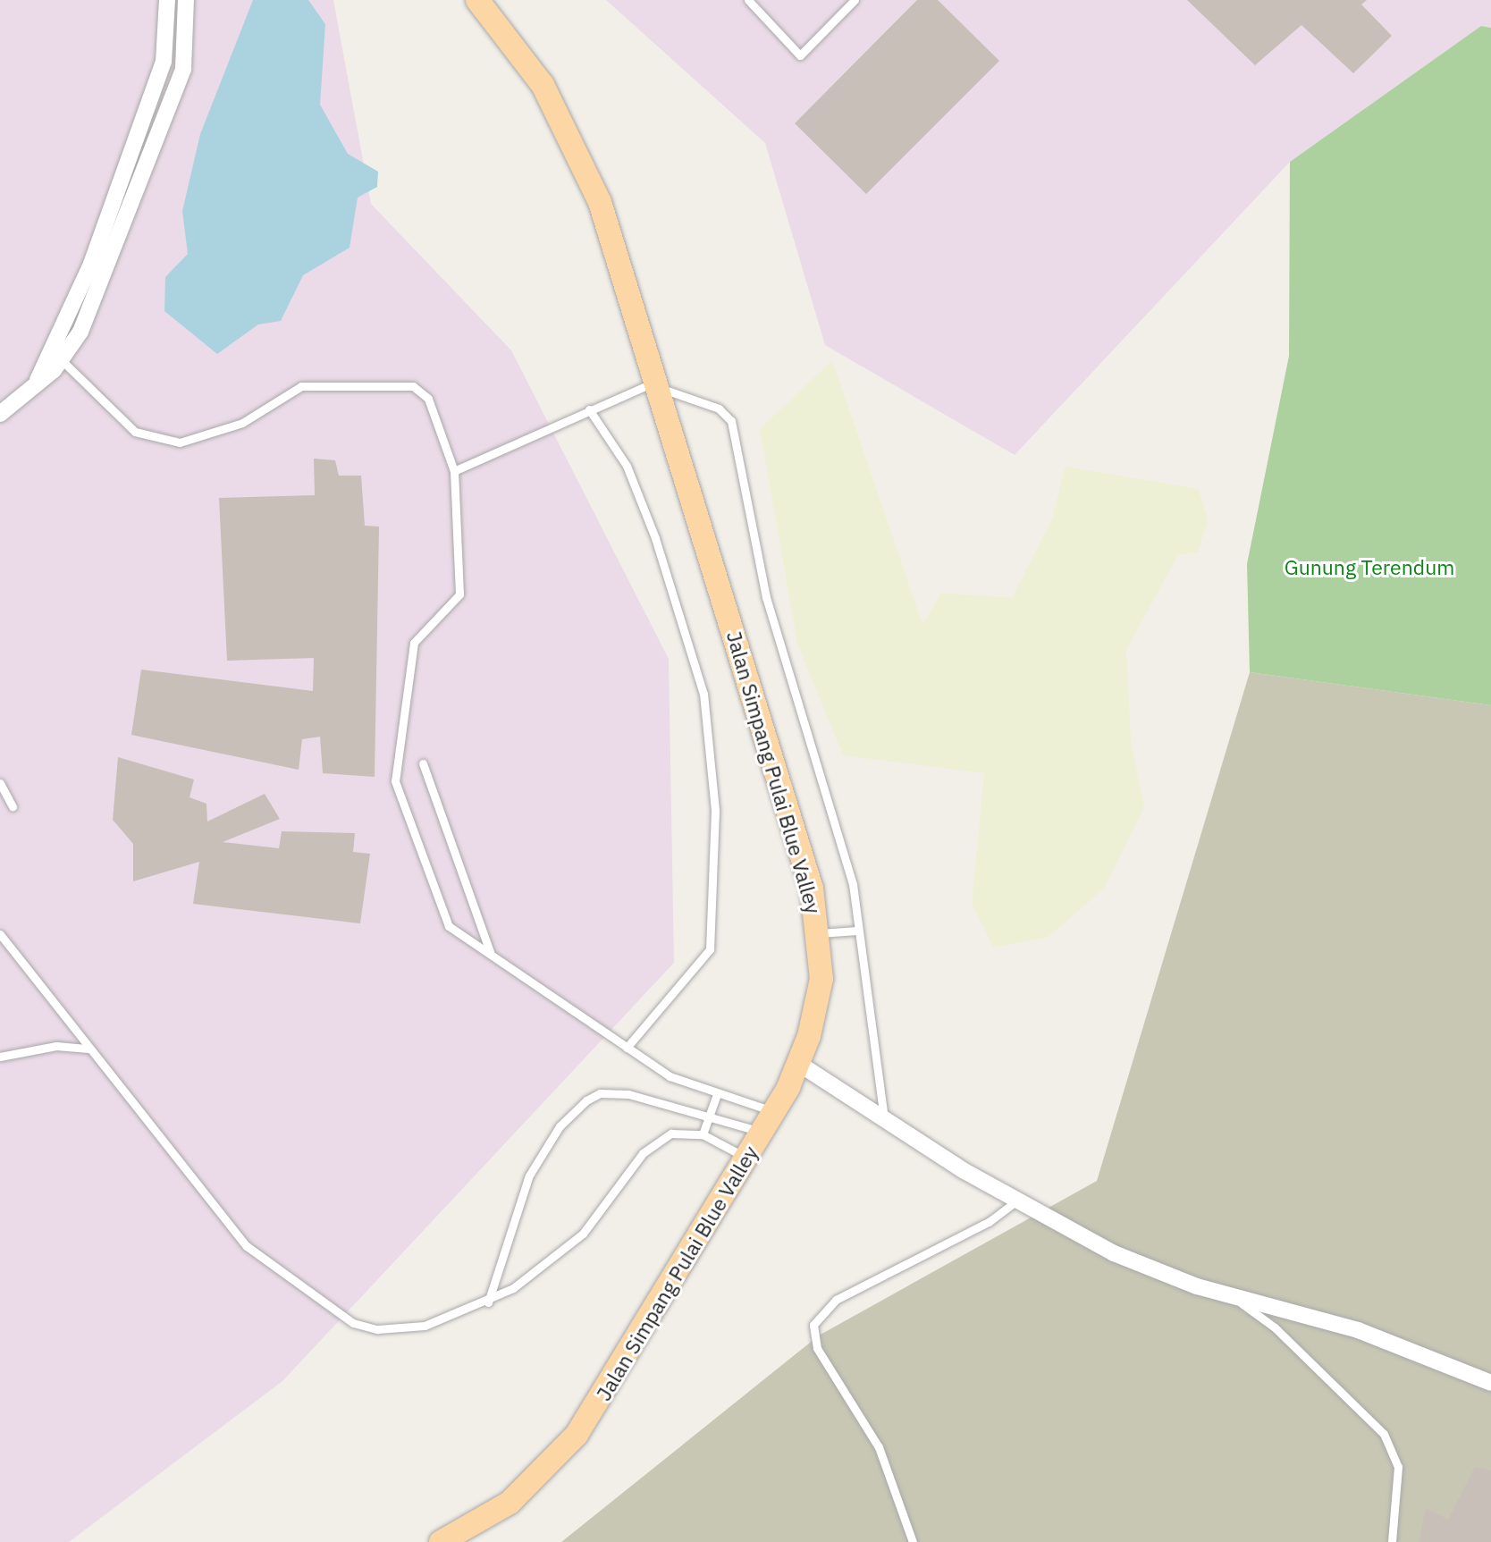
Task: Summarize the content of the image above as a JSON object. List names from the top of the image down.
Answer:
{
  "streets": {
    "main road": ["Jalan Simpang Pulai Blue Valley"]
  },
  "parks": ["Gunung Terendum"]
}
